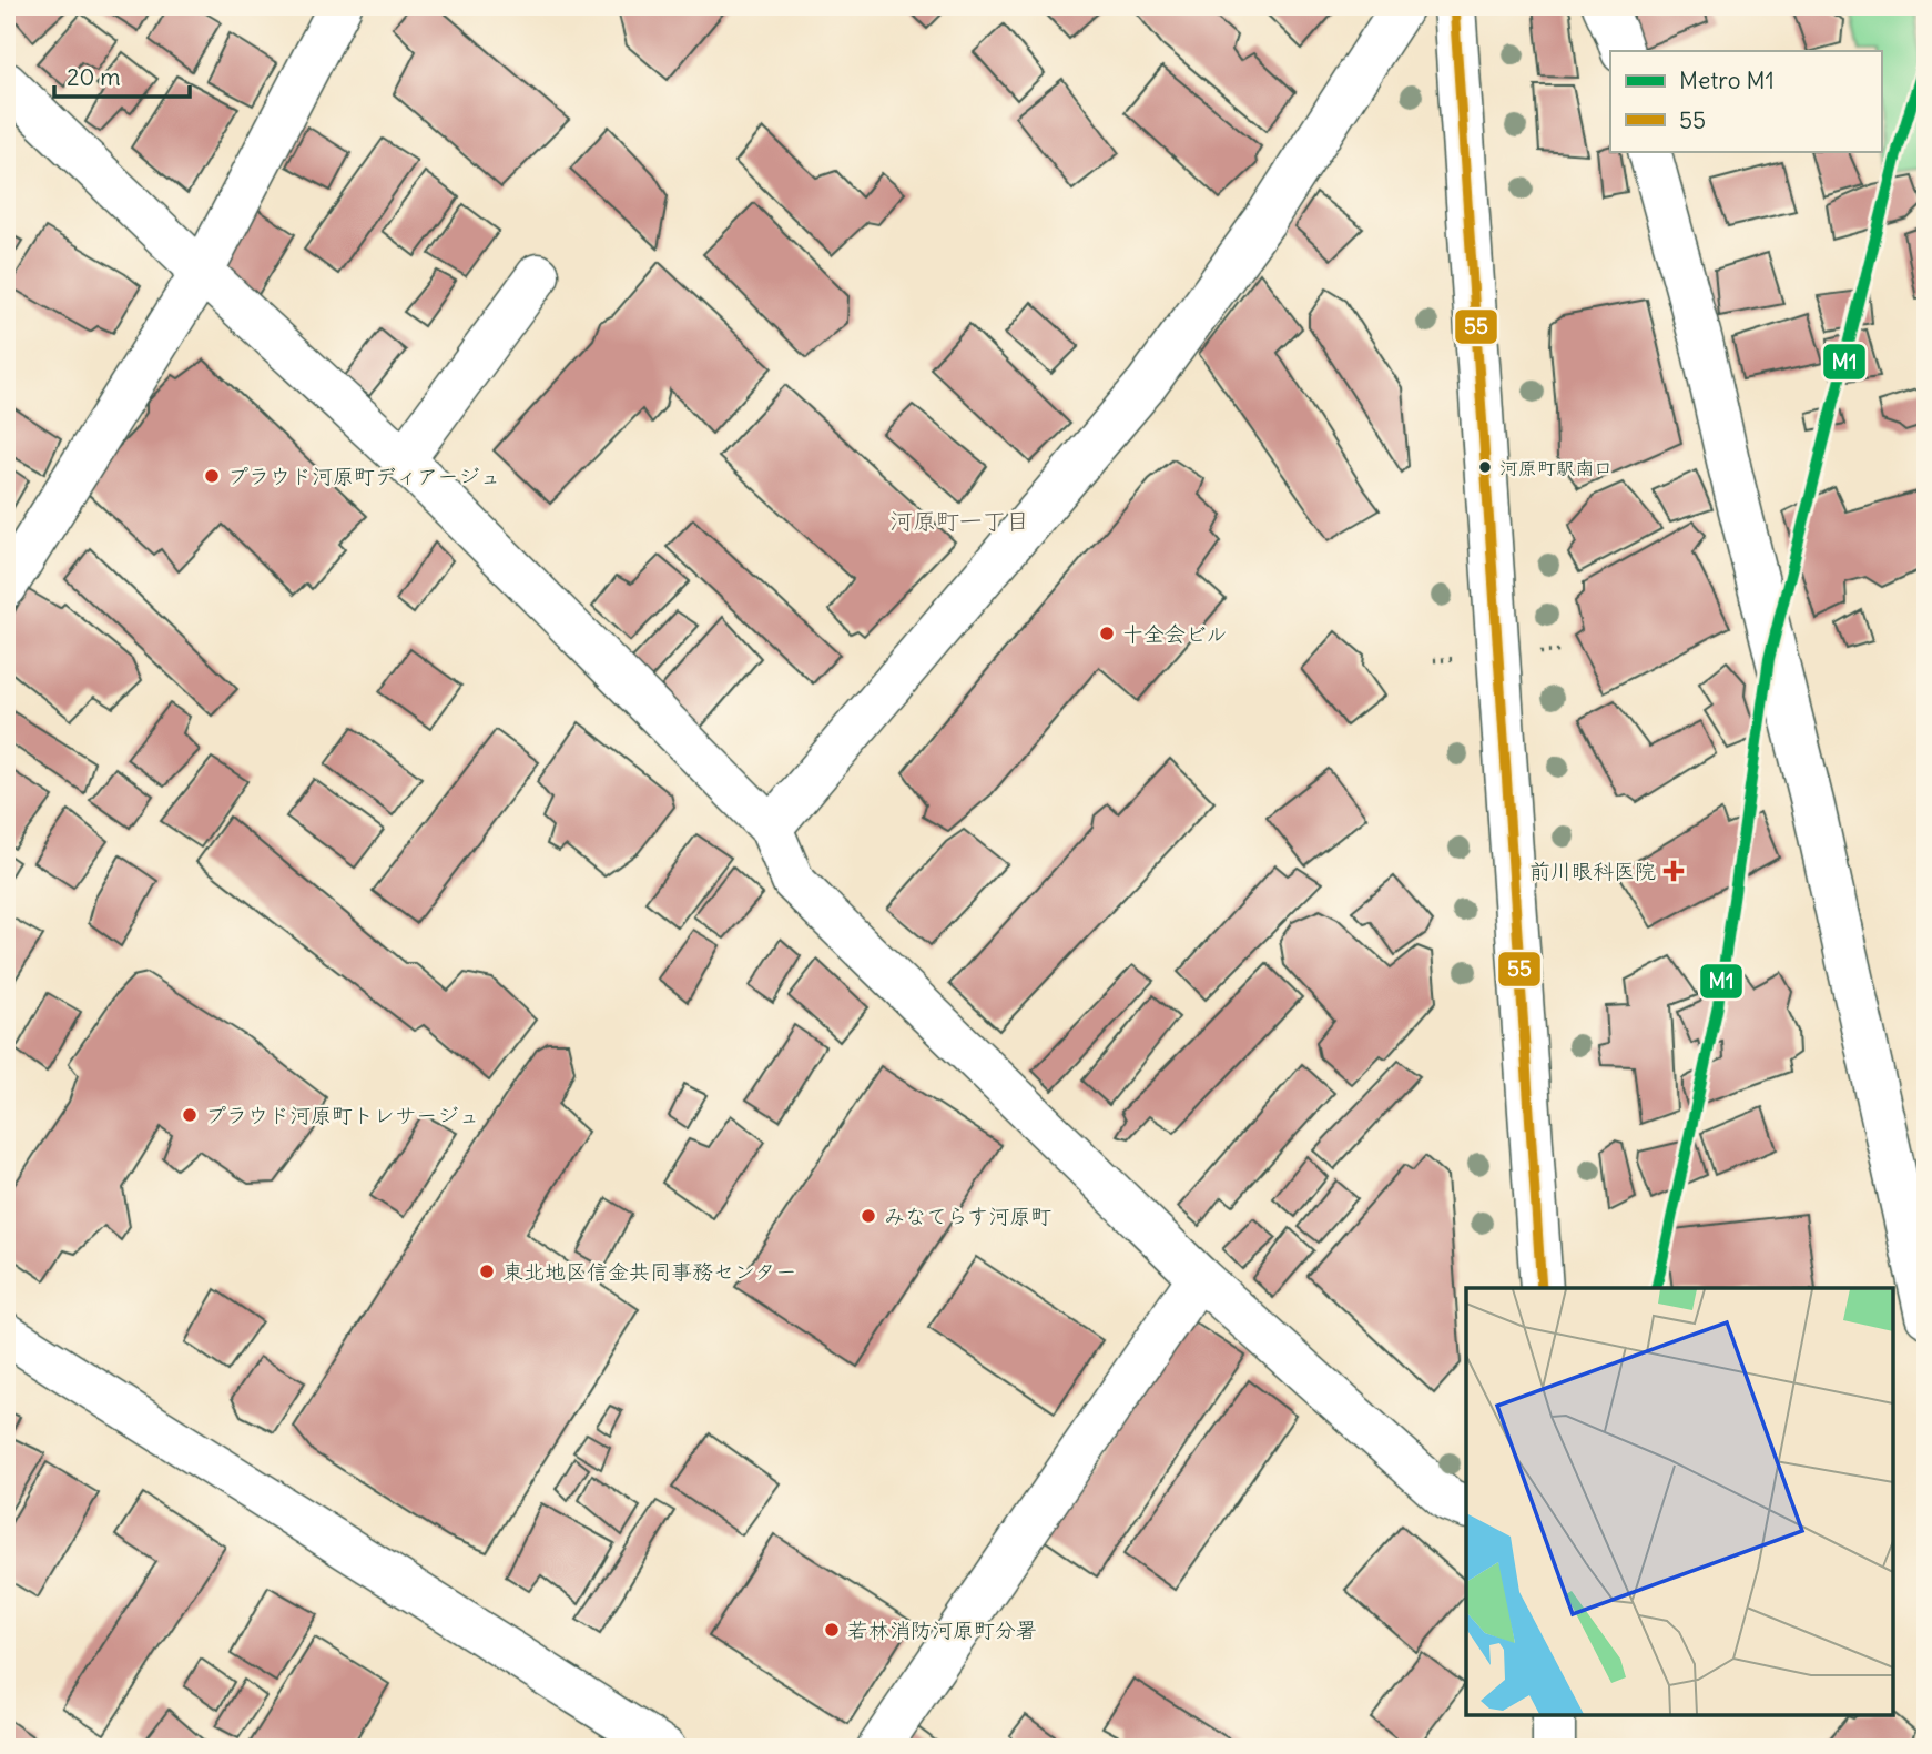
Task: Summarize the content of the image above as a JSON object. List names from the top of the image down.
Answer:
{
  "districts": ["河原町一丁目"],
  "places": {
    "other": [
      "河原町駅南口",
      "プラウド河原町ディアージュ",
      "十全会ビル",
      "プラウド河原町トレサージュ",
      "みなてらす河原町",
      "東北地区信金共同事務センター",
      "若林消防河原町分署"
    ],
    "health": ["前川眼科医院"]
  },
  "lines": ["transit line 55", "metro line M1"],
  "legend": ["Metro M1", "55"],
  "scale_bar": "20 m"
}
